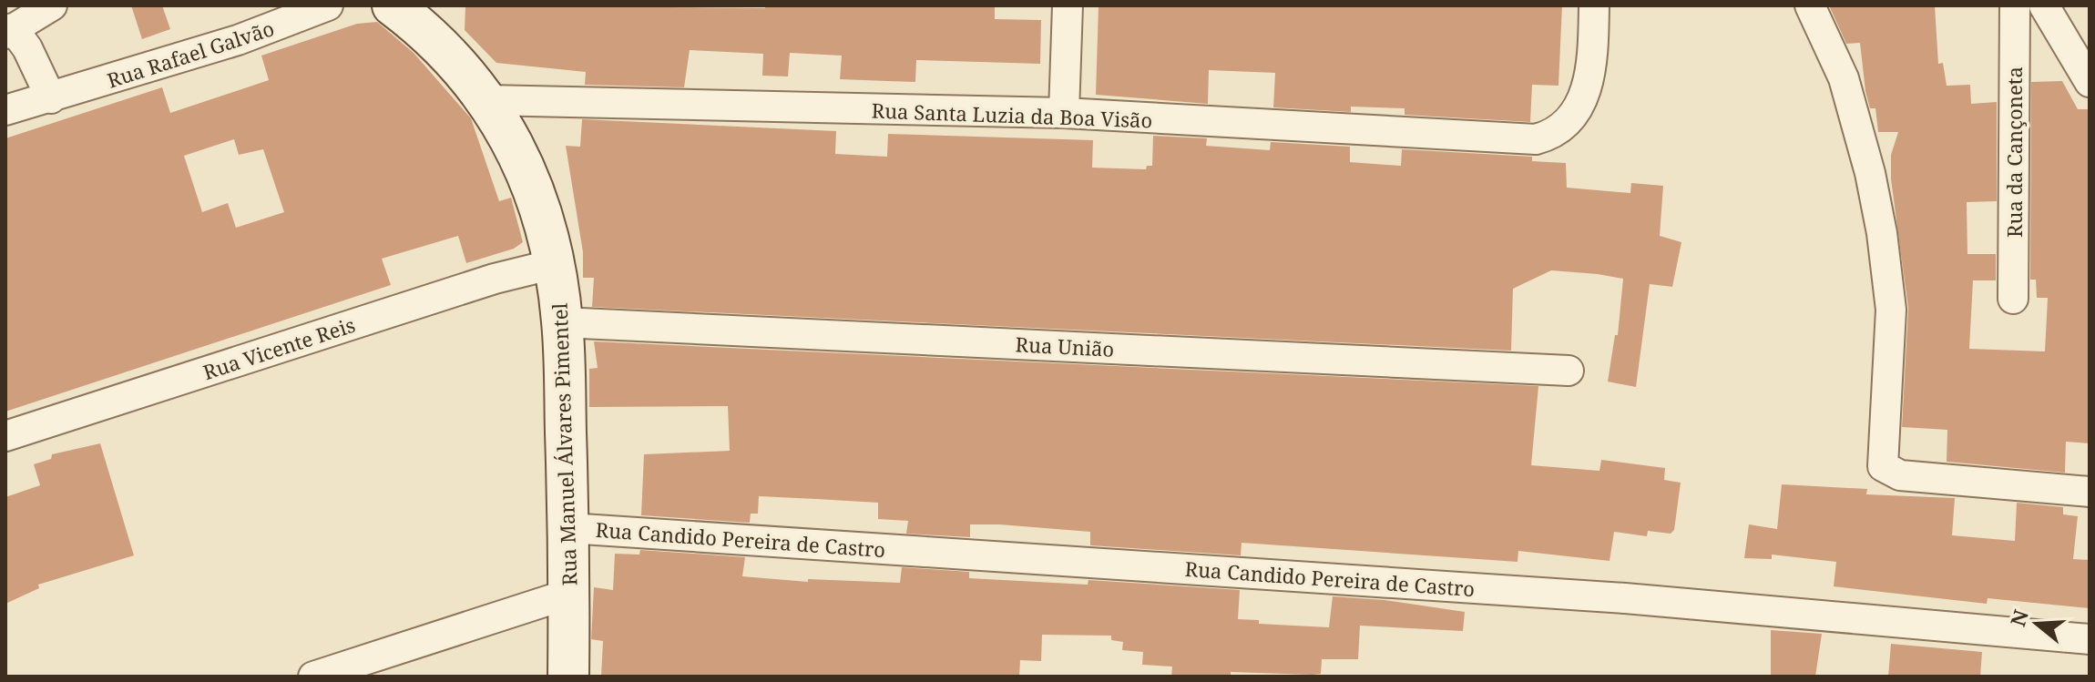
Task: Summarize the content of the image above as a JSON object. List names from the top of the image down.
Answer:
{
  "streets": {
    "street": [
      "Rua Rafael Galvão",
      "Rua Santa Luzia da Boa Visão",
      "Rua da Cançoneta",
      "Rua União",
      "Rua Vicente Reis",
      "Rua Manuel Álvares Pimentel",
      "Rua Candido Pereira de Castro"
    ]
  },
  "crossings": [
    ["Rua Santa Luzia da Boa Visão", "Rua Manuel Álvares Pimentel"],
    ["Rua União", "Rua Manuel Álvares Pimentel"],
    ["Rua Vicente Reis", "Rua Manuel Álvares Pimentel"],
    ["Rua Manuel Álvares Pimentel", "Rua Candido Pereira de Castro"]
  ],
  "north": "left"
}
